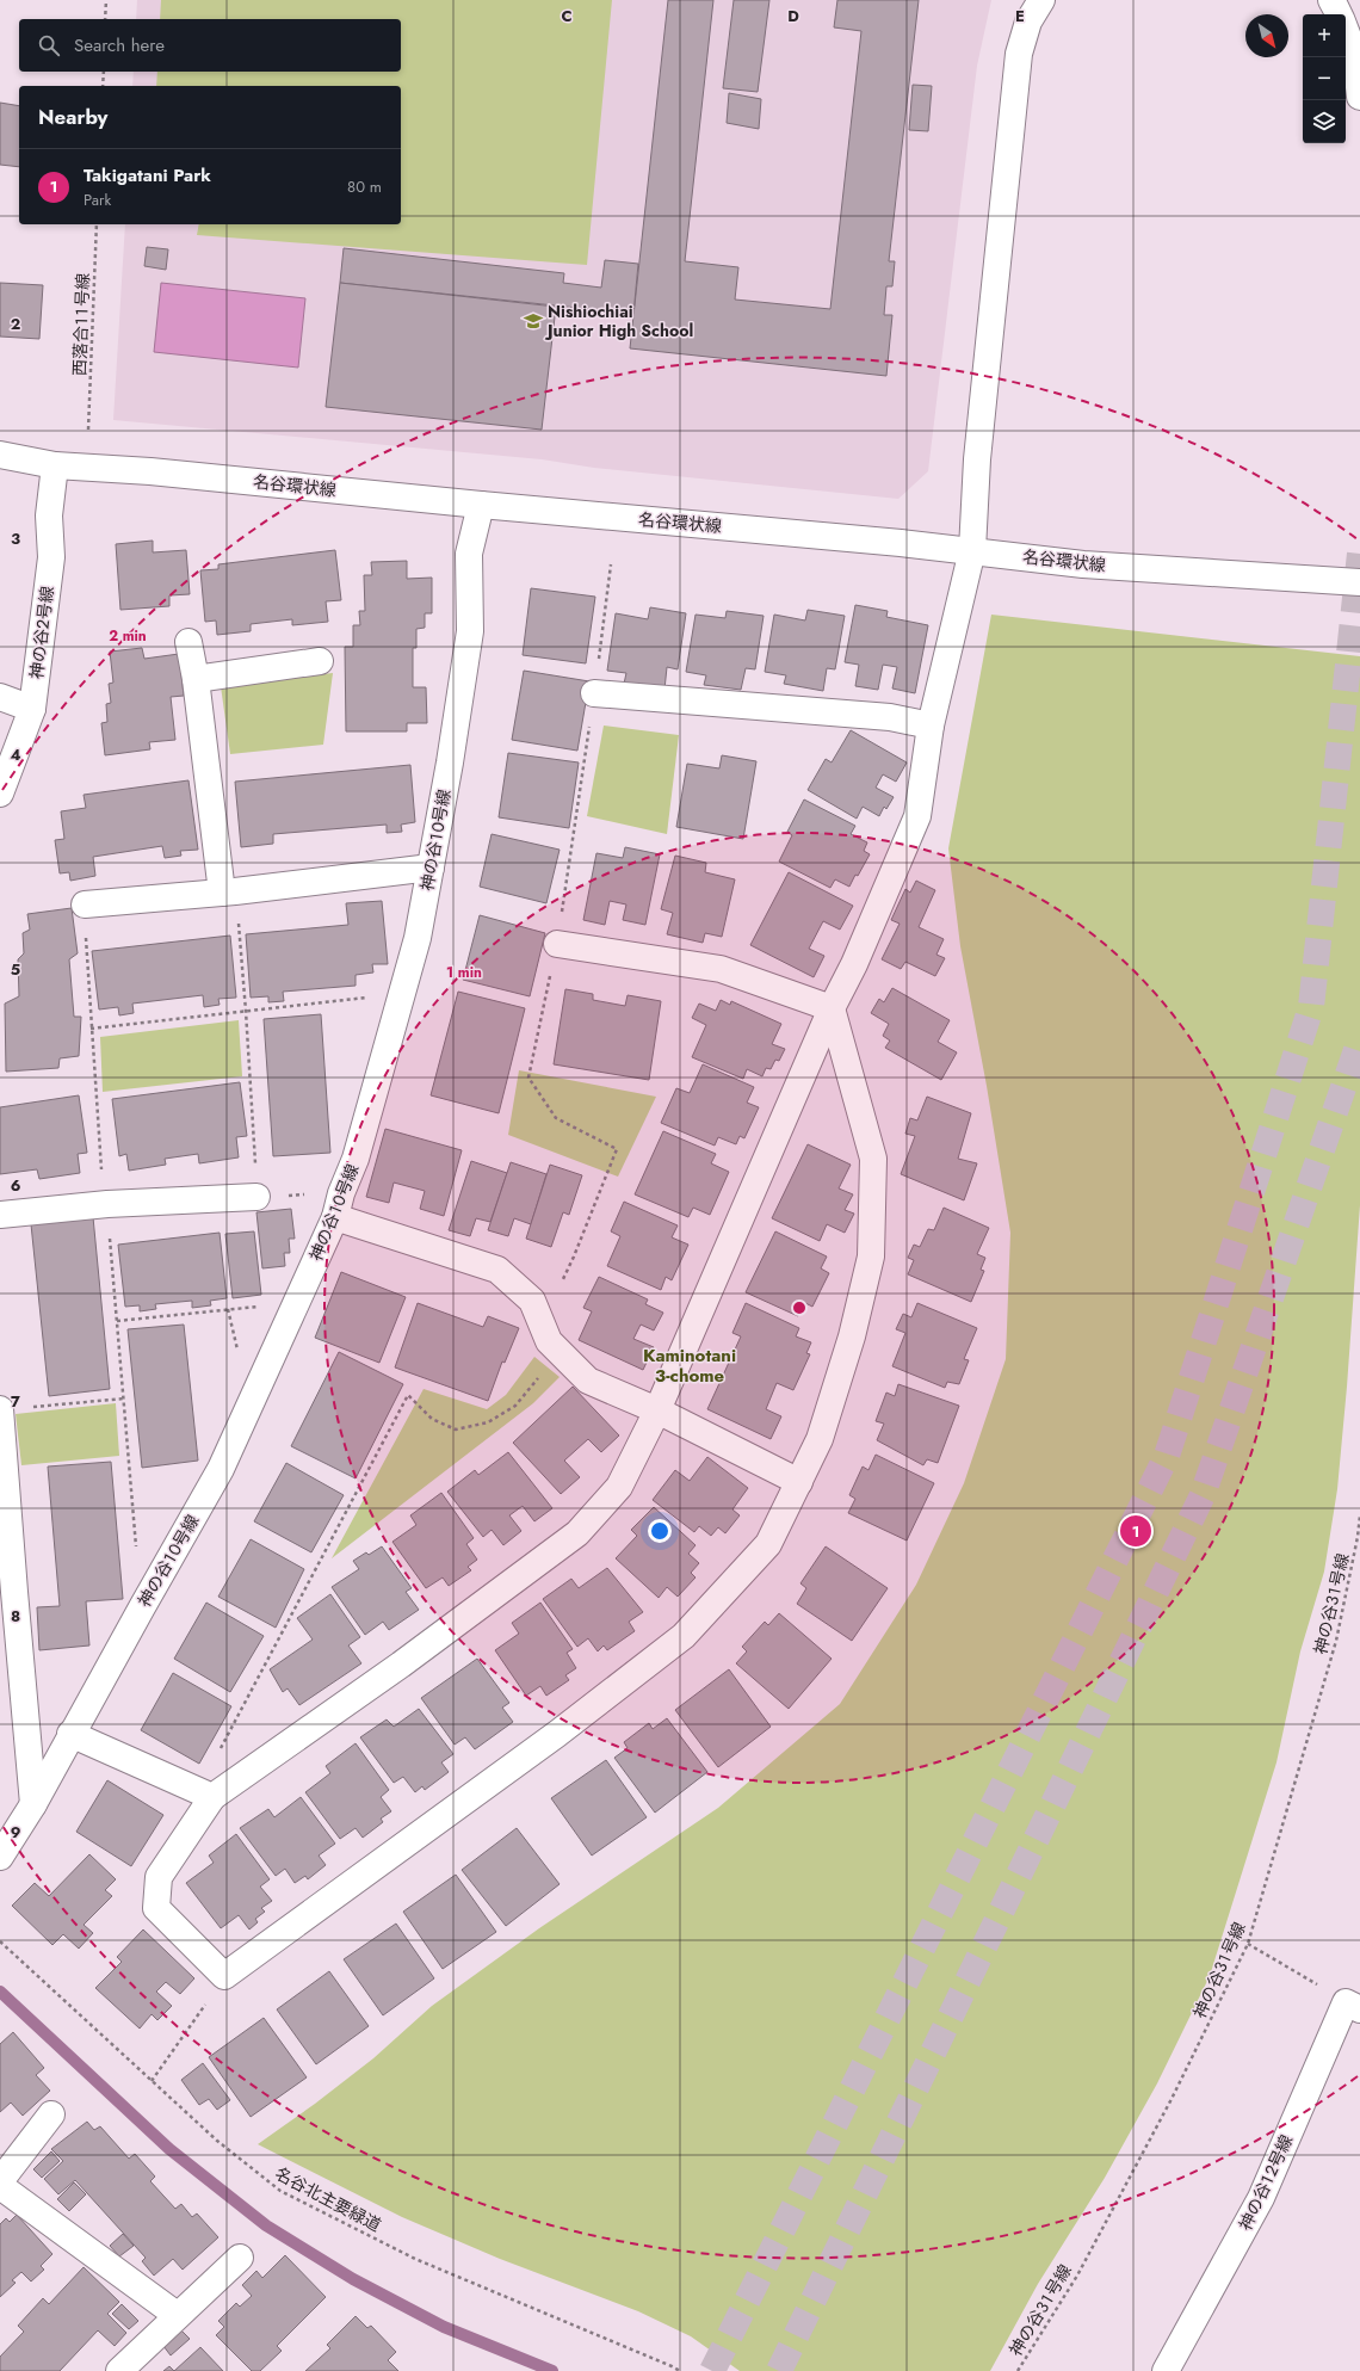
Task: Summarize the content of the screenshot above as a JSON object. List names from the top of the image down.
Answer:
{
  "streets": {
    "street": [
      "名谷環状線",
      "神の谷２号線",
      "神の谷１０号線",
      "神の谷１２号線"
    ],
    "path": ["西落合１１号線", "神の谷３１号線", "名谷北主要緑道"]
  },
  "crossings": [
    ["名谷環状線", "神の谷２号線"],
    ["名谷環状線", "神の谷１０号線"]
  ],
  "districts": ["Kaminotani 3-chome"],
  "places": {
    "school or university": ["Nishiochiai Junior High School"]
  },
  "north": "bottom right",
  "page": {
    "map_buttons": ["+", "−"],
    "search": "Search here",
    "heading": "Nearby",
    "list": [
      {
        "mark": "1",
        "name": "Takigatani Park",
        "note": "Park",
        "value": "80 m"
      }
    ],
    "pins": "1"
  },
  "grid": {
    "columns": ["C", "D", "E"],
    "rows": [
      "2",
      "3",
      "4",
      "5",
      "6",
      "7",
      "8",
      "9"
    ]
  },
  "rings": ["2 min", "1 min"]
}
